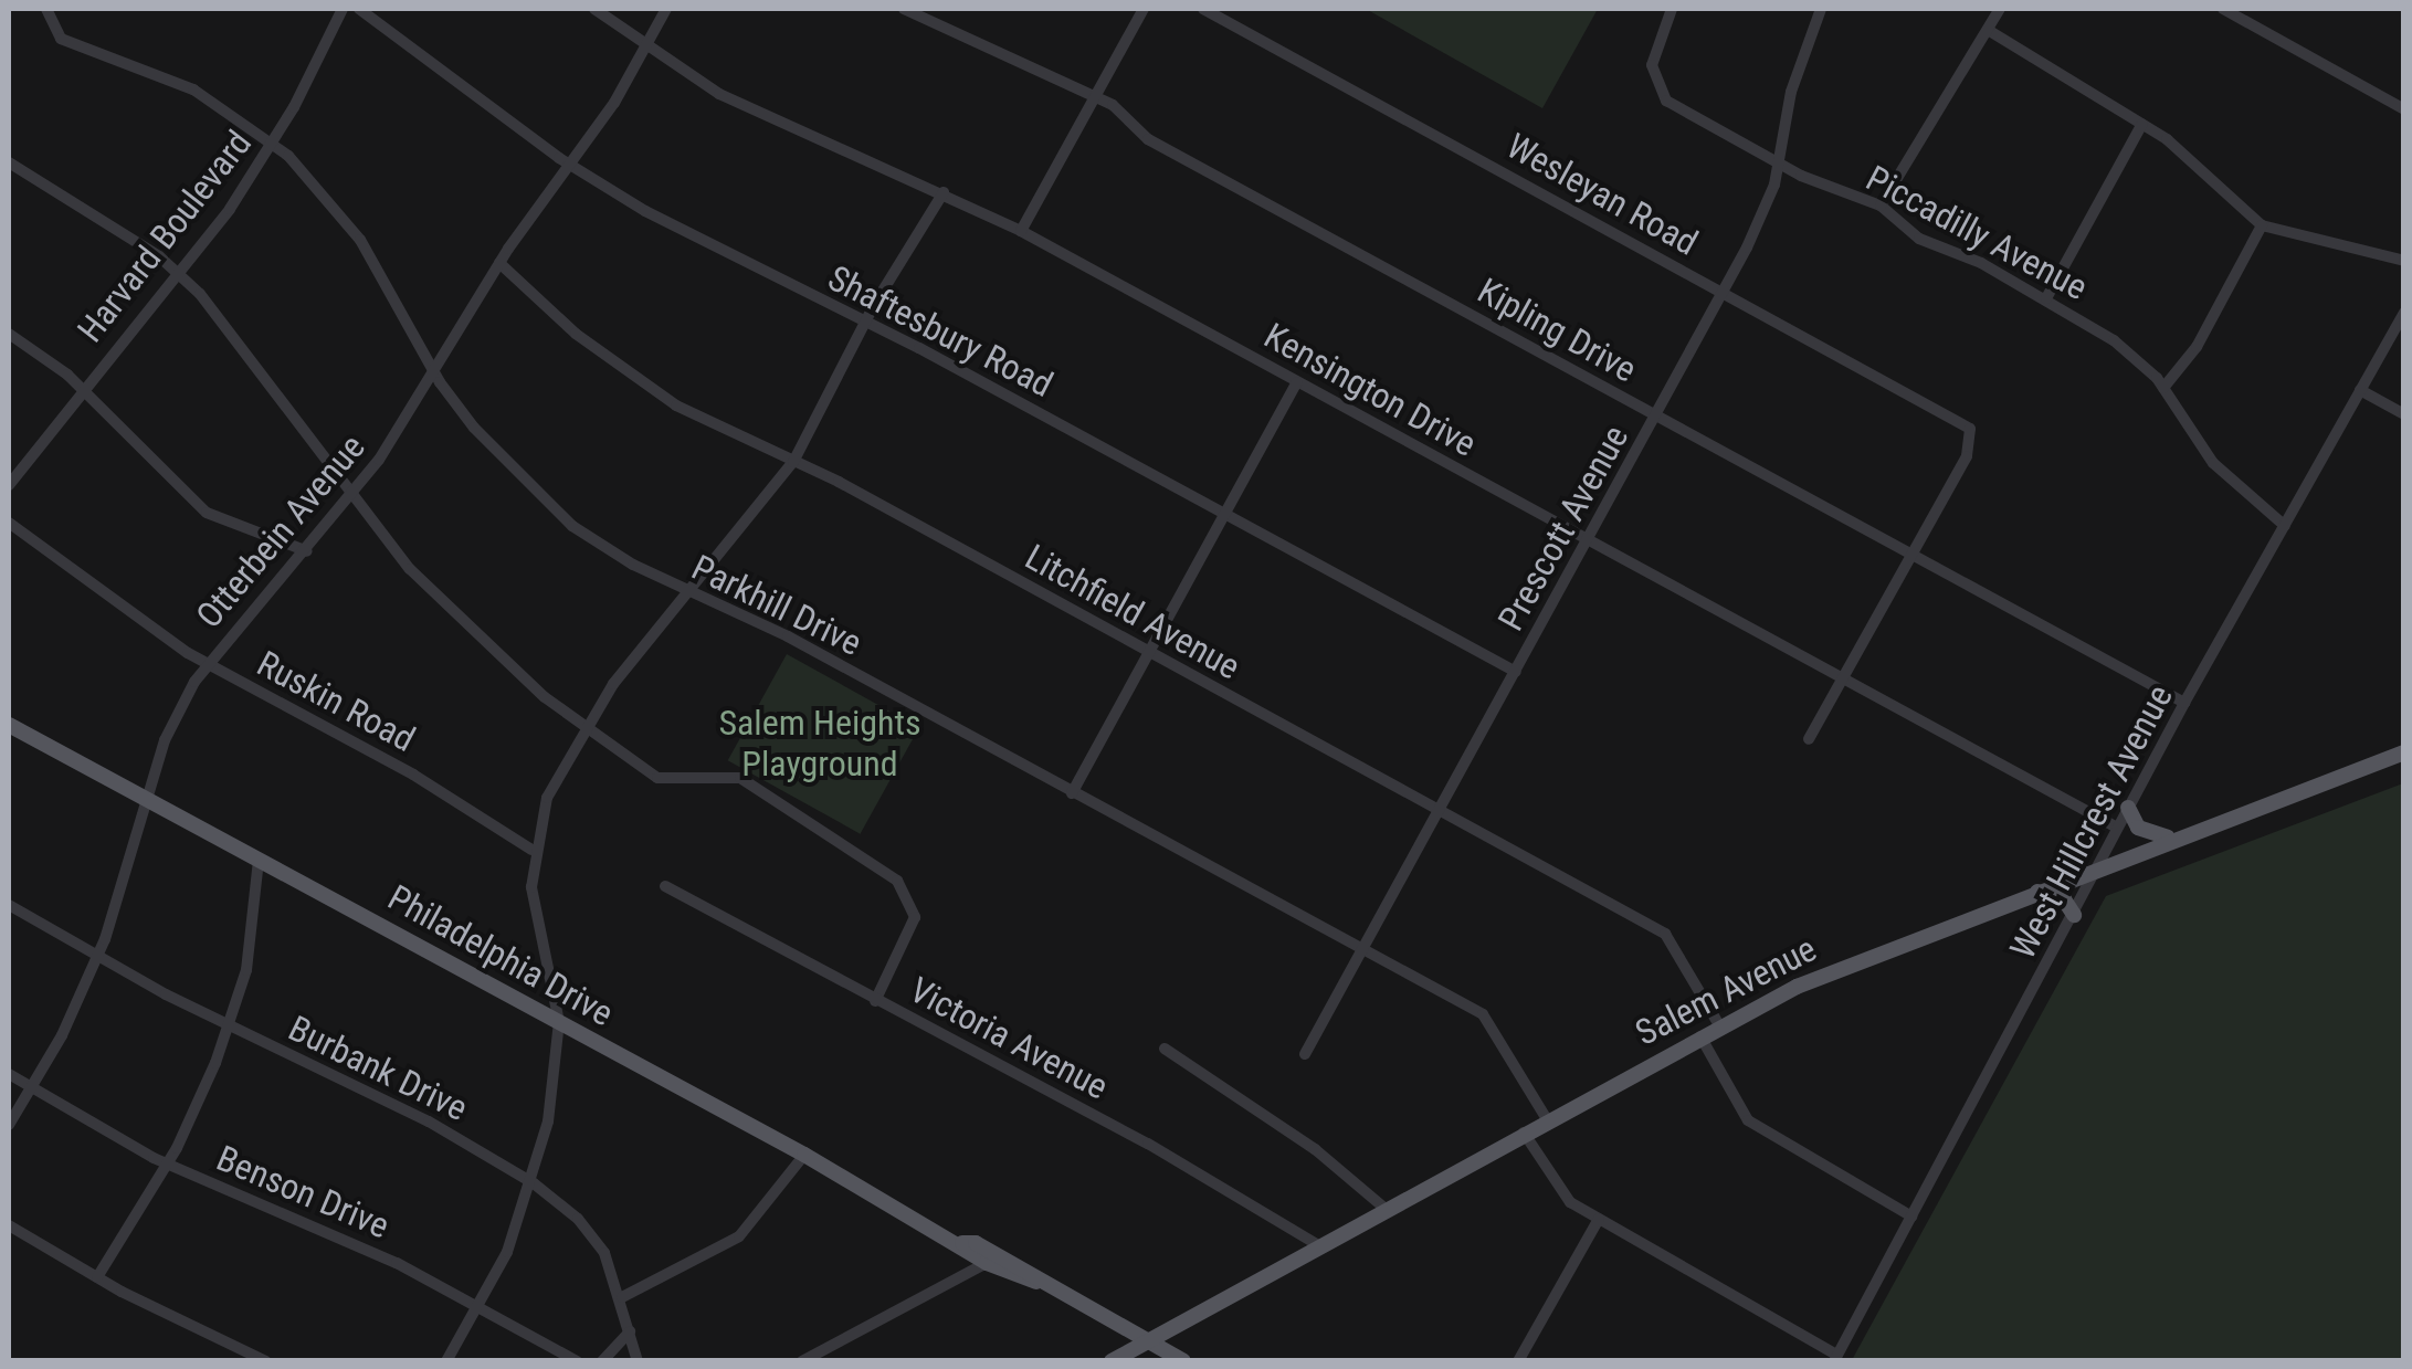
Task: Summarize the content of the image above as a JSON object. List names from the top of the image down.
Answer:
{
  "streets": {
    "main road": ["Philadelphia Drive", "Salem Avenue"],
    "street": [
      "Wesleyan Road",
      "Piccadilly Avenue",
      "Harvard Boulevard",
      "Kipling Drive",
      "Shaftesbury Road",
      "Kensington Drive",
      "Prescott Avenue",
      "Otterbein Avenue",
      "Parkhill Drive",
      "Litchfield Avenue",
      "Ruskin Road",
      "West Hillcrest Avenue",
      "Victoria Avenue",
      "Burbank Drive",
      "Benson Drive"
    ]
  },
  "crossings": [
    ["Wesleyan Road", "Kipling Drive"],
    ["Wesleyan Road", "Prescott Avenue"],
    ["Piccadilly Avenue", "Prescott Avenue"],
    ["Piccadilly Avenue", "West Hillcrest Avenue"],
    ["Harvard Boulevard", "Parkhill Drive"],
    ["Kipling Drive", "Prescott Avenue"],
    ["Kipling Drive", "West Hillcrest Avenue"],
    ["Shaftesbury Road", "Prescott Avenue"],
    ["Shaftesbury Road", "Otterbein Avenue"],
    ["Kensington Drive", "Prescott Avenue"],
    ["Kensington Drive", "Otterbein Avenue"],
    ["Kensington Drive", "West Hillcrest Avenue"],
    ["Prescott Avenue", "Parkhill Drive"],
    ["Prescott Avenue", "Litchfield Avenue"],
    ["Otterbein Avenue", "Parkhill Drive"],
    ["Otterbein Avenue", "Litchfield Avenue"],
    ["Otterbein Avenue", "Ruskin Road"],
    ["Otterbein Avenue", "Philadelphia Drive"],
    ["Otterbein Avenue", "Burbank Drive"],
    ["Otterbein Avenue", "Benson Drive"],
    ["Parkhill Drive", "Salem Avenue"],
    ["Litchfield Avenue", "Salem Avenue"],
    ["West Hillcrest Avenue", "Salem Avenue"],
    ["Philadelphia Drive", "Salem Avenue"],
    ["Salem Avenue", "Victoria Avenue"]
  ],
  "parks": ["Salem Heights Playground"]
}
